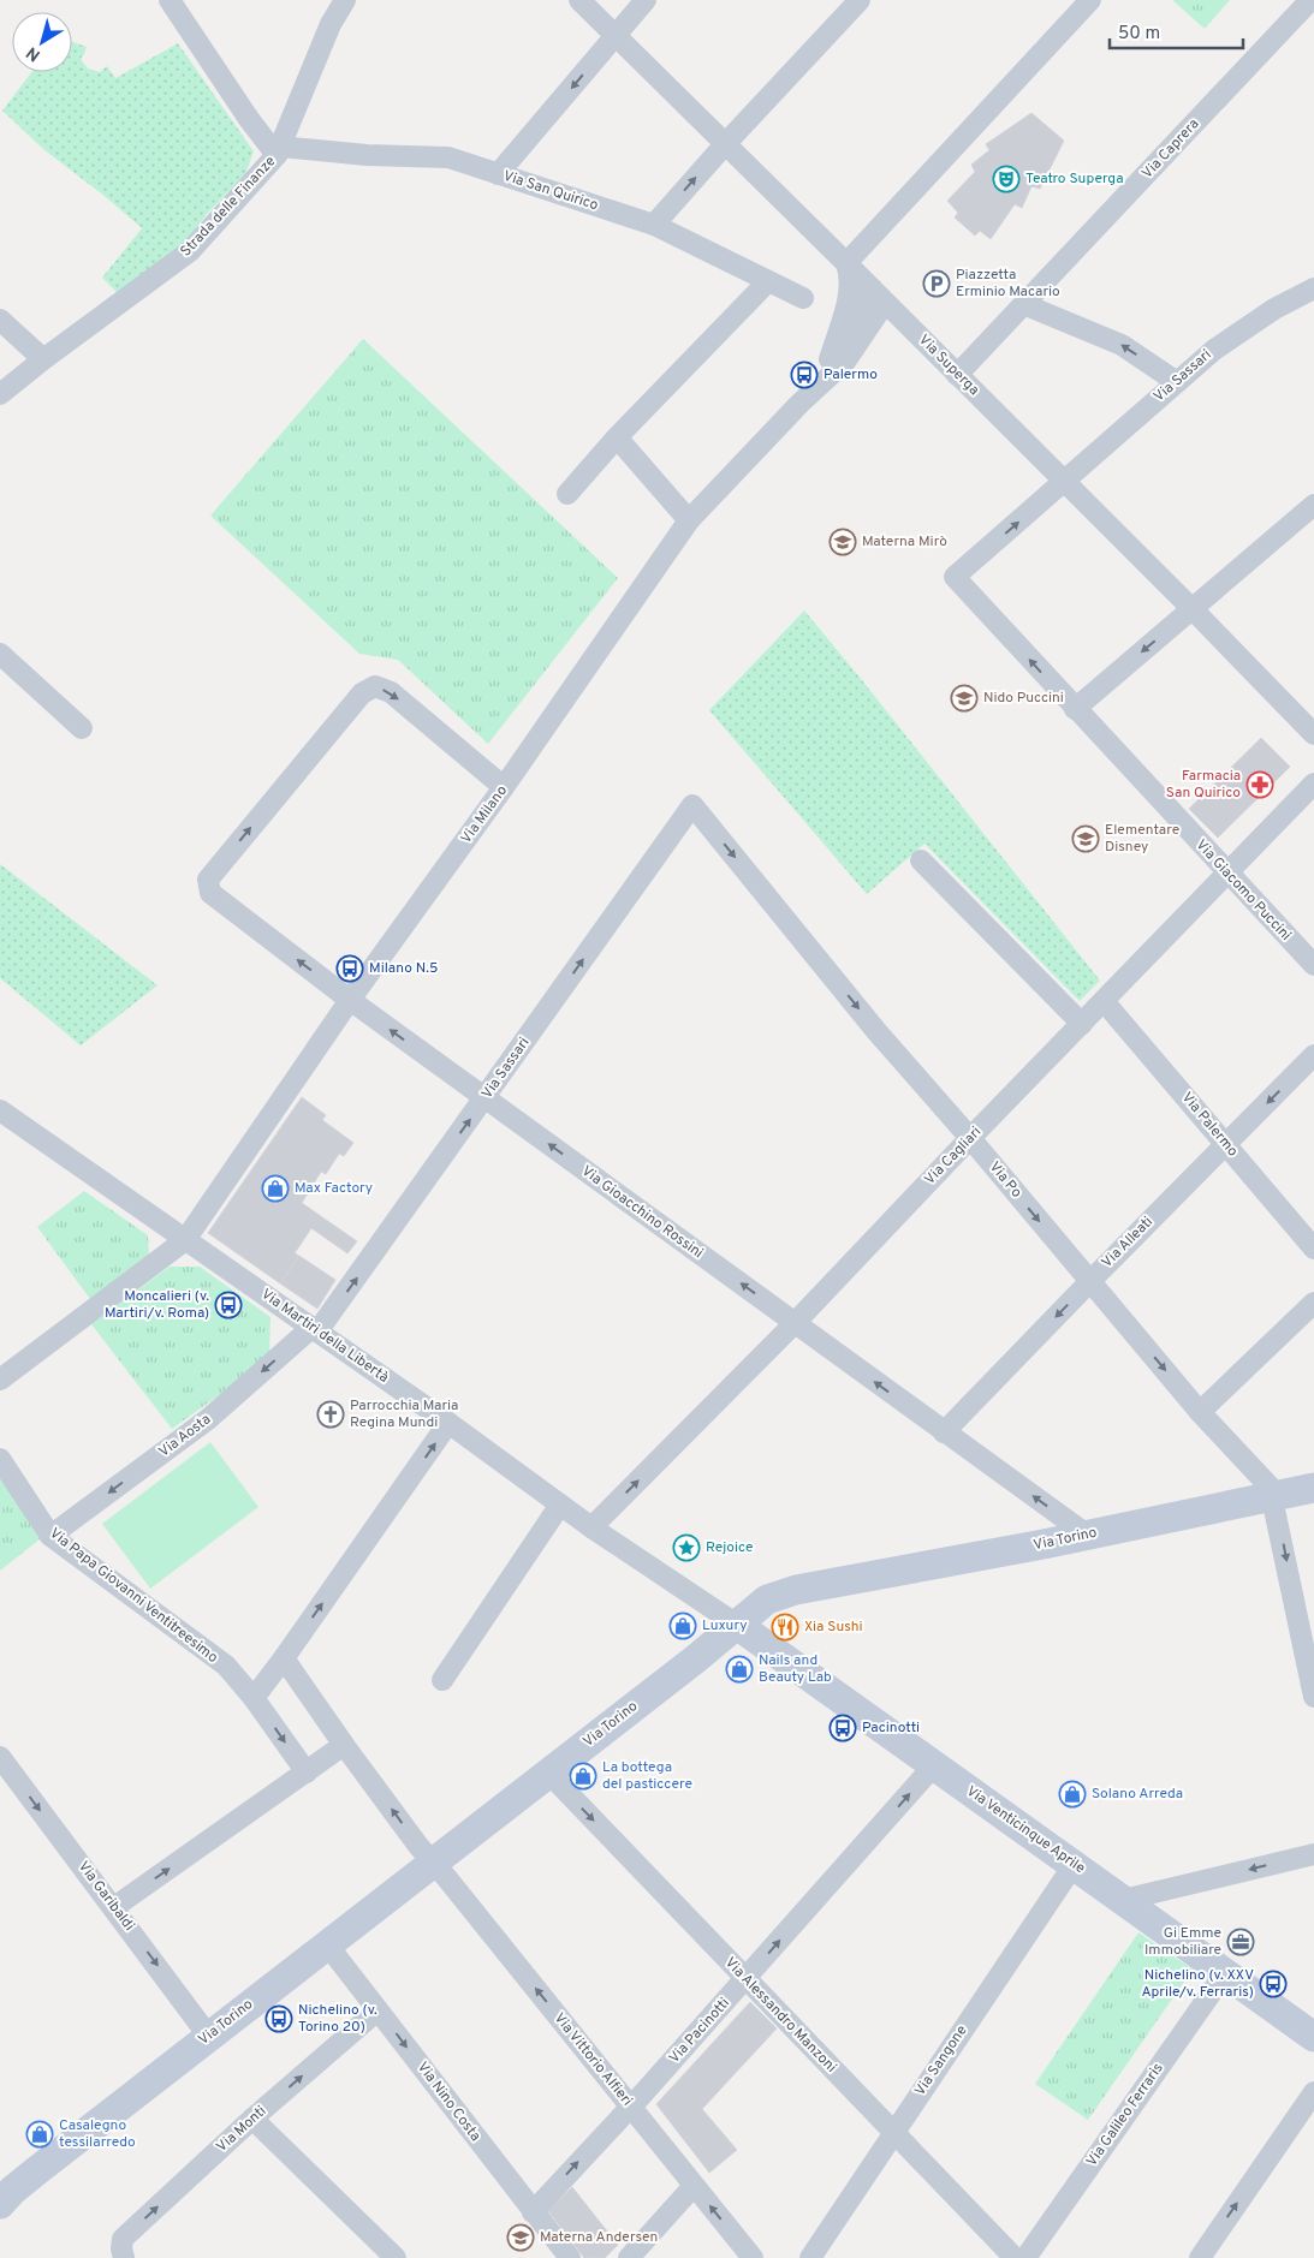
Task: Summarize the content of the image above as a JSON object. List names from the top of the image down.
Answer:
{
  "streets": {
    "main road": ["Via Torino", "Via Venticinque Aprile"],
    "street": [
      "Via Caprera",
      "Via San Quirico",
      "Strada delle Finanze",
      "Via Superga",
      "Via Sassari",
      "Via Milano",
      "Via Giacomo Puccini",
      "Via Palermo",
      "Via Cagliari",
      "Via Po",
      "Via Gioacchino Rossini",
      "Via Alleati",
      "Via Martiri della Libertà",
      "Via Aosta",
      "Via Papa Giovanni Ventitreesimo",
      "Via Garibaldi",
      "Via Alessandro Manzoni",
      "Via Pacinotti",
      "Via Vittorio Alfieri",
      "Via Sangone",
      "Via Nino Costa",
      "Via Galileo Ferraris",
      "Via Monti"
    ]
  },
  "crossings": [
    ["Via Caprera", "Via Superga"],
    ["Via San Quirico", "Strada delle Finanze"],
    ["Via Superga", "Via Sassari"],
    ["Via Superga", "Via Milano"],
    ["Via Superga", "Via Giacomo Puccini"],
    ["Via Sassari", "Via Giacomo Puccini"],
    ["Via Sassari", "Via Po"],
    ["Via Sassari", "Via Gioacchino Rossini"],
    ["Via Sassari", "Via Martiri della Libertà"],
    ["Via Sassari", "Via Aosta"],
    ["Via Milano", "Via Gioacchino Rossini"],
    ["Via Milano", "Via Martiri della Libertà"],
    ["Via Giacomo Puccini", "Via Cagliari"],
    ["Via Palermo", "Via Cagliari"],
    ["Via Palermo", "Via Alleati"],
    ["Via Cagliari", "Via Po"],
    ["Via Cagliari", "Via Gioacchino Rossini"],
    ["Via Cagliari", "Via Martiri della Libertà"],
    ["Via Po", "Via Alleati"],
    ["Via Po", "Via Torino"],
    ["Via Gioacchino Rossini", "Via Alleati"],
    ["Via Gioacchino Rossini", "Via Torino"],
    ["Via Martiri della Libertà", "Via Aosta"],
    ["Via Martiri della Libertà", "Via Torino"],
    ["Via Martiri della Libertà", "Via Venticinque Aprile"],
    ["Via Aosta", "Via Papa Giovanni Ventitreesimo"],
    ["Via Torino", "Via Venticinque Aprile"],
    ["Via Torino", "Via Garibaldi"],
    ["Via Torino", "Via Alessandro Manzoni"],
    ["Via Torino", "Via Vittorio Alfieri"],
    ["Via Torino", "Via Nino Costa"],
    ["Via Venticinque Aprile", "Via Pacinotti"],
    ["Via Venticinque Aprile", "Via Sangone"],
    ["Via Venticinque Aprile", "Via Galileo Ferraris"],
    ["Via Alessandro Manzoni", "Via Pacinotti"],
    ["Via Alessandro Manzoni", "Via Sangone"],
    ["Via Pacinotti", "Via Vittorio Alfieri"],
    ["Via Pacinotti", "Via Nino Costa"],
    ["Via Nino Costa", "Via Monti"]
  ],
  "one_way": [
    "Via Sassari",
    "Via Po",
    "Via Alleati",
    "Via Aosta",
    "Via Garibaldi",
    "Via Alessandro Manzoni",
    "Via Pacinotti",
    "Via Vittorio Alfieri",
    "Via Monti"
  ],
  "places": {
    "theatre": ["Teatro Superga"],
    "parking": ["Piazzetta Erminio Macario"],
    "bus stop": [
      "Palermo",
      "Milano N.5",
      "Moncalieri (v. Martiri/v. Roma)",
      "Pacinotti",
      "Nichelino (v. XXV Aprile/v. Ferraris)",
      "Nichelino (v. Torino 20)"
    ],
    "school or university": [
      "Materna Mirò",
      "Nido Puccini",
      "Elementare Disney",
      "Materna Andersen"
    ],
    "pharmacy": ["Farmacia San Quirico"],
    "shop": [
      "Max Factory",
      "Luxury",
      "Nails and Beauty Lab",
      "La bottega del pasticcere",
      "Solano Arreda",
      "Casalegno tessilarredo"
    ],
    "church": ["Parrocchia Maria Regina Mundi"],
    "place": ["Rejoice"],
    "restaurant": ["Xia Sushi"],
    "office": ["Gi Emme Immobiliare"]
  },
  "scale_bar": "50 m",
  "north": "bottom left"
}
